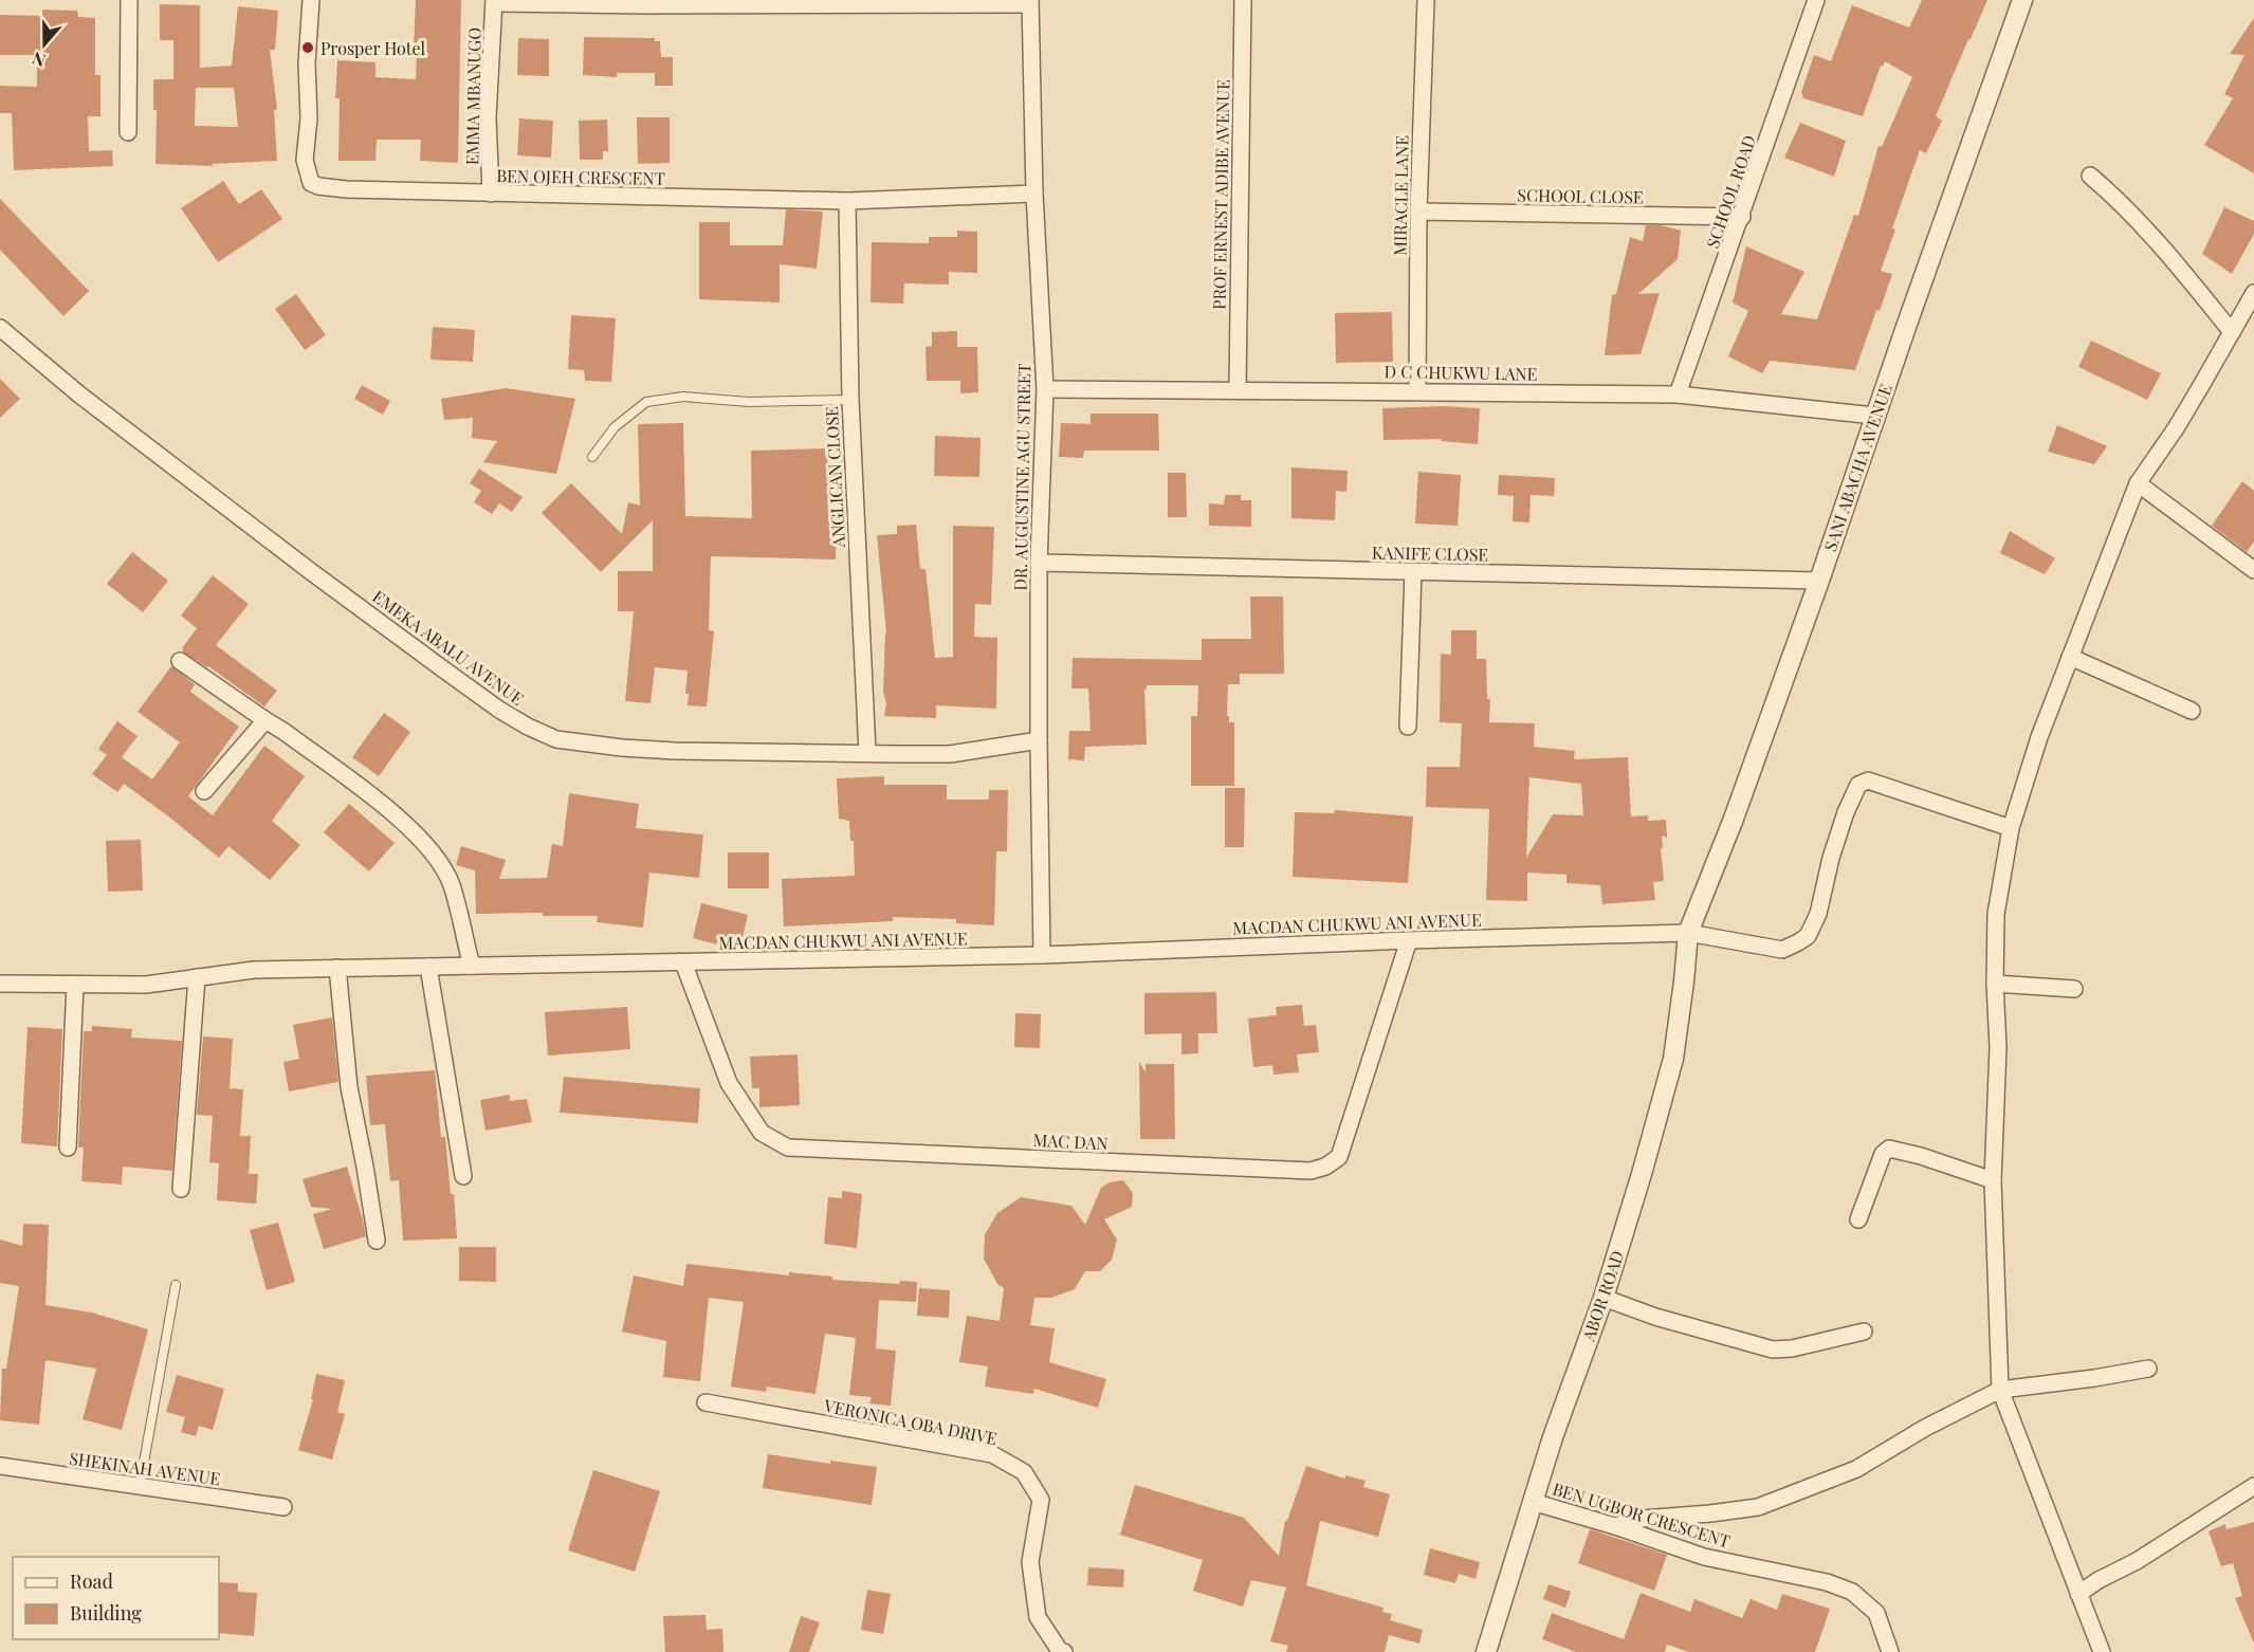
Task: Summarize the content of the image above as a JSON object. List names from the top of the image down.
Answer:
{
  "streets": {
    "street": [
      "EMMA MBANUGO",
      "BEN OJEH CRESCENT",
      "SCHOOL ROAD",
      "PROF ERNEST ADIBE AVENUE",
      "MIRACLE LANE",
      "SCHOOL CLOSE",
      "D C CHUKWU LANE",
      "SANI ABACHA AVENUE",
      "ANGLICAN CLOSE",
      "DR. AUGUSTINE AGU STREET",
      "KANIFE CLOSE",
      "EMEKA ABALU AVENUE",
      "MACDAN CHUKWU ANI AVENUE",
      "MAC DAN",
      "ABOR ROAD",
      "VERONICA OBA DRIVE",
      "SHEKINAH AVENUE",
      "BEN UGBOR CRESCENT"
    ]
  },
  "crossings": [
    ["EMMA MBANUGO", "BEN OJEH CRESCENT"],
    ["BEN OJEH CRESCENT", "ANGLICAN CLOSE"],
    ["BEN OJEH CRESCENT", "DR. AUGUSTINE AGU STREET"],
    ["SCHOOL ROAD", "SCHOOL CLOSE"],
    ["SCHOOL ROAD", "D C CHUKWU LANE"],
    ["PROF ERNEST ADIBE AVENUE", "D C CHUKWU LANE"],
    ["MIRACLE LANE", "SCHOOL CLOSE"],
    ["MIRACLE LANE", "D C CHUKWU LANE"],
    ["D C CHUKWU LANE", "SANI ABACHA AVENUE"],
    ["D C CHUKWU LANE", "DR. AUGUSTINE AGU STREET"],
    ["SANI ABACHA AVENUE", "KANIFE CLOSE"],
    ["SANI ABACHA AVENUE", "MACDAN CHUKWU ANI AVENUE"],
    ["SANI ABACHA AVENUE", "ABOR ROAD"],
    ["ANGLICAN CLOSE", "EMEKA ABALU AVENUE"],
    ["DR. AUGUSTINE AGU STREET", "KANIFE CLOSE"],
    ["DR. AUGUSTINE AGU STREET", "EMEKA ABALU AVENUE"],
    ["DR. AUGUSTINE AGU STREET", "MACDAN CHUKWU ANI AVENUE"],
    ["MACDAN CHUKWU ANI AVENUE", "MAC DAN"],
    ["MACDAN CHUKWU ANI AVENUE", "ABOR ROAD"],
    ["ABOR ROAD", "BEN UGBOR CRESCENT"]
  ],
  "places": ["Prosper Hotel"],
  "legend": ["Road", "Building"],
  "north": "bottom"
}
